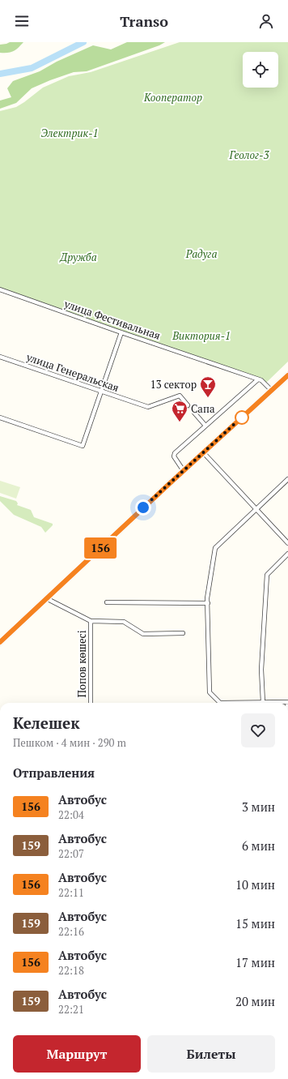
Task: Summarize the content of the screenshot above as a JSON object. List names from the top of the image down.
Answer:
{
  "streets": {
    "street": ["улица Фестивальная", "улица Генеральская", "Попов көшесі"]
  },
  "parks": [
    "Кооператор",
    "Электрик-1",
    "Геолог-3",
    "Радуга",
    "Дружба",
    "Виктория-1"
  ],
  "places": {
    "bar": ["13 сектор"],
    "supermarket": ["Сапа"]
  },
  "lines": ["bus line 156"],
  "page": {
    "header": "Transo",
    "on_map": "156",
    "heading": [
      ["Келешек", "Пешком · 4 мин · 290 m"],
      "Отправления"
    ],
    "list": [
      {
        "mark": "156",
        "name": "Автобус",
        "note": "22:04",
        "value": "3 мин"
      },
      {
        "mark": "159",
        "name": "Автобус",
        "note": "22:07",
        "value": "6 мин"
      },
      {
        "mark": "156",
        "name": "Автобус",
        "note": "22:11",
        "value": "10 мин"
      },
      {
        "mark": "159",
        "name": "Автобус",
        "note": "22:16",
        "value": "15 мин"
      },
      {
        "mark": "156",
        "name": "Автобус",
        "note": "22:18",
        "value": "17 мин"
      },
      {
        "mark": "159",
        "name": "Автобус",
        "note": "22:21",
        "value": "20 мин"
      }
    ],
    "buttons": ["Маршрут", "Билеты"]
  }
}
